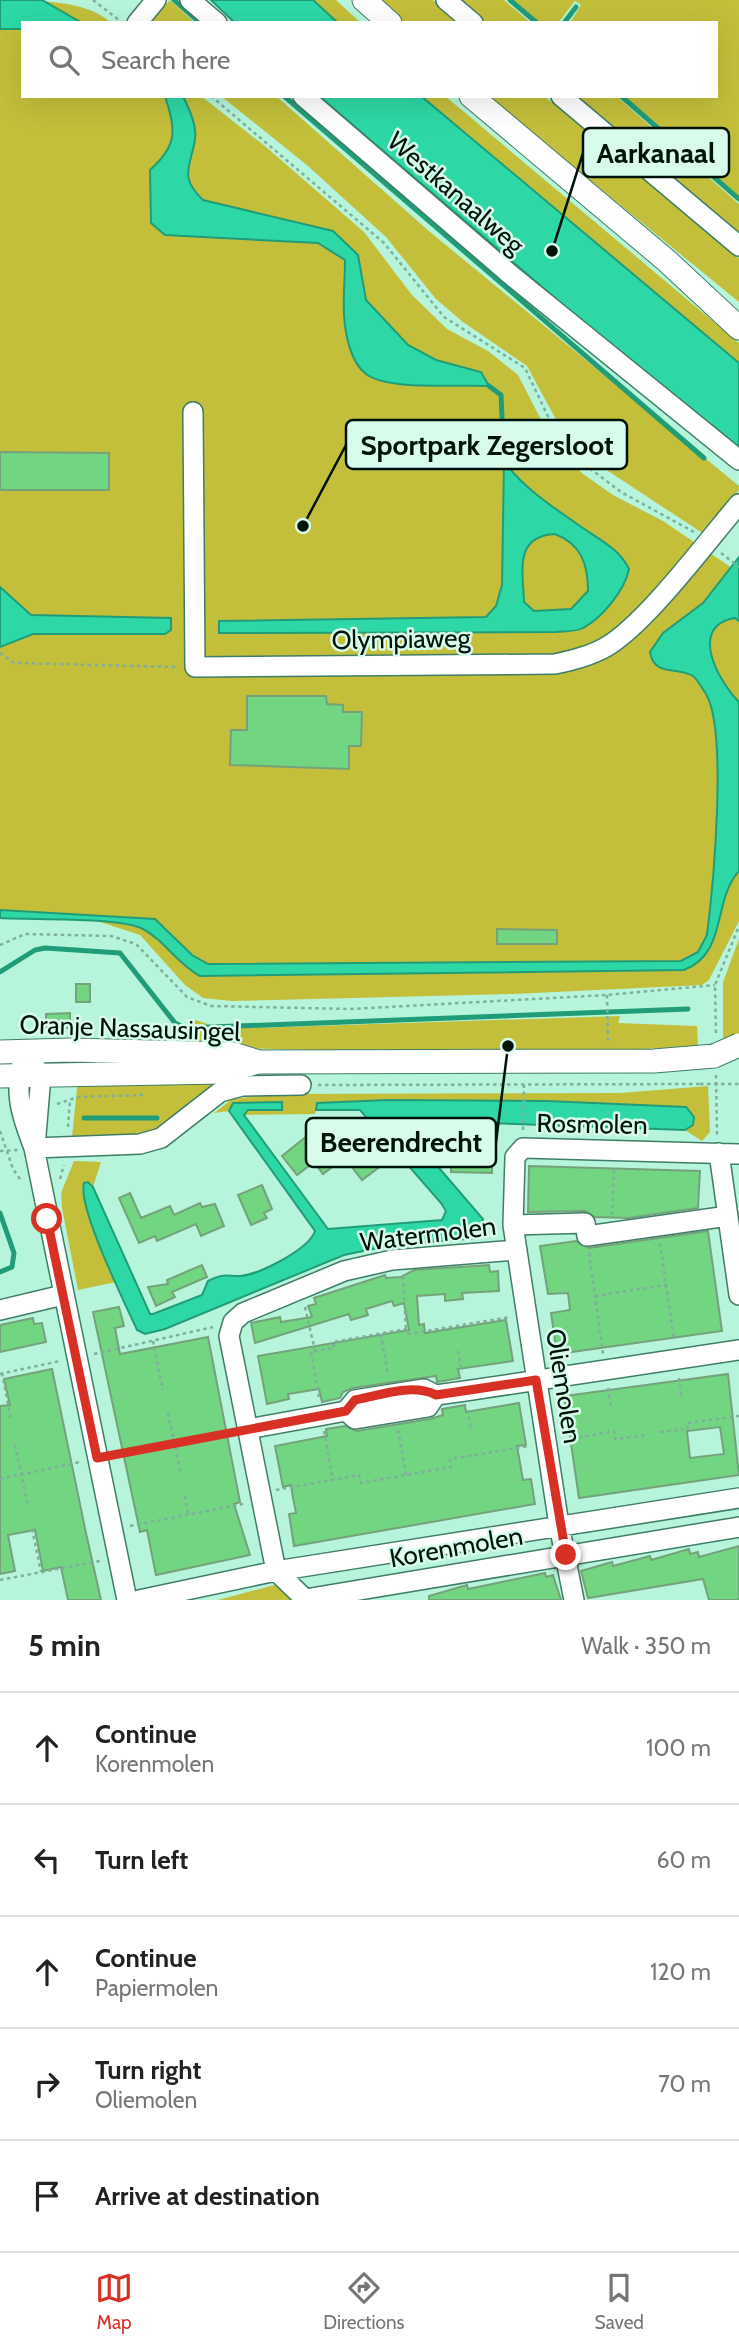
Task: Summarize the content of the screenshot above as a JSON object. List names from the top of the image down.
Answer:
{
  "streets": {
    "main road": ["Oranje Nassausingel"],
    "street": [
      "Westkanaalweg",
      "Olympiaweg",
      "Rosmolen",
      "Watermolen",
      "Oliemolen",
      "Korenmolen"
    ]
  },
  "crossings": [
    ["Rosmolen", "Watermolen"],
    ["Rosmolen", "Oliemolen"],
    ["Watermolen", "Oliemolen"],
    ["Oliemolen", "Korenmolen"]
  ],
  "places": ["Aarkanaal", "Sportpark Zegersloot", "Beerendrecht"],
  "page": {
    "search": "Search here",
    "heading": ["5 min", "Walk · 350 m"],
    "list": [
      ["Continue", "Korenmolen", "100 m"],
      ["Turn left", "60 m"],
      ["Continue", "Papiermolen", "120 m"],
      ["Turn right", "Oliemolen", "70 m"],
      "Arrive at destination"
    ],
    "nav": ["Map", "Directions", "Saved"]
  }
}
